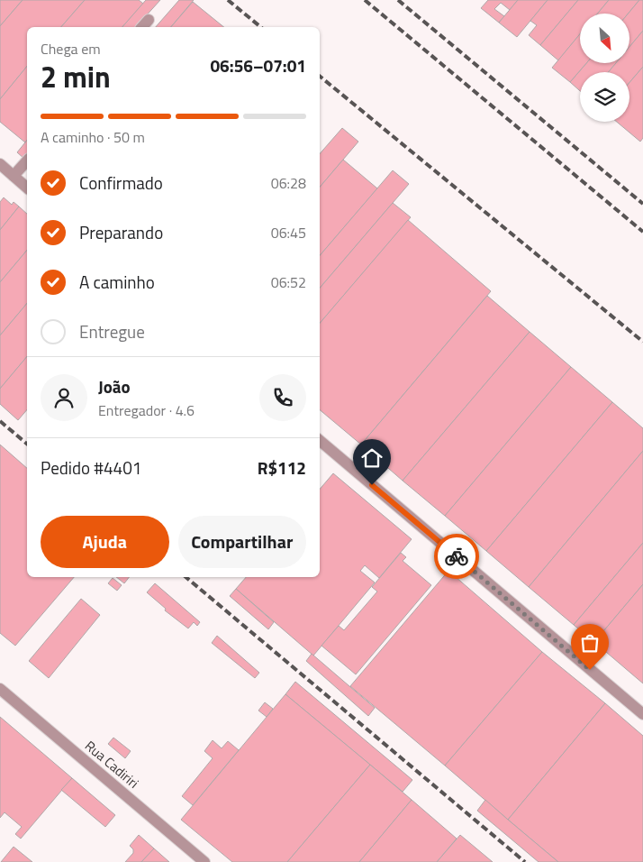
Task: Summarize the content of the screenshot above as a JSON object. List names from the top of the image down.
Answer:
{
  "streets": {
    "street": ["Rua Cadiriri"]
  },
  "north": "bottom right",
  "page": {
    "heading": ["2 min", "Chega em", "06:56–07:01"],
    "panel": [
      "João",
      "Entregador · 4.6",
      "Pedido #4401",
      "R$112"
    ],
    "bar": "A caminho · 50 m",
    "list": [
      ["Confirmado", "06:28"],
      ["Preparando", "06:45"],
      ["A caminho", "06:52"],
      "Entregue"
    ],
    "buttons": ["Ajuda", "Compartilhar"]
  }
}
